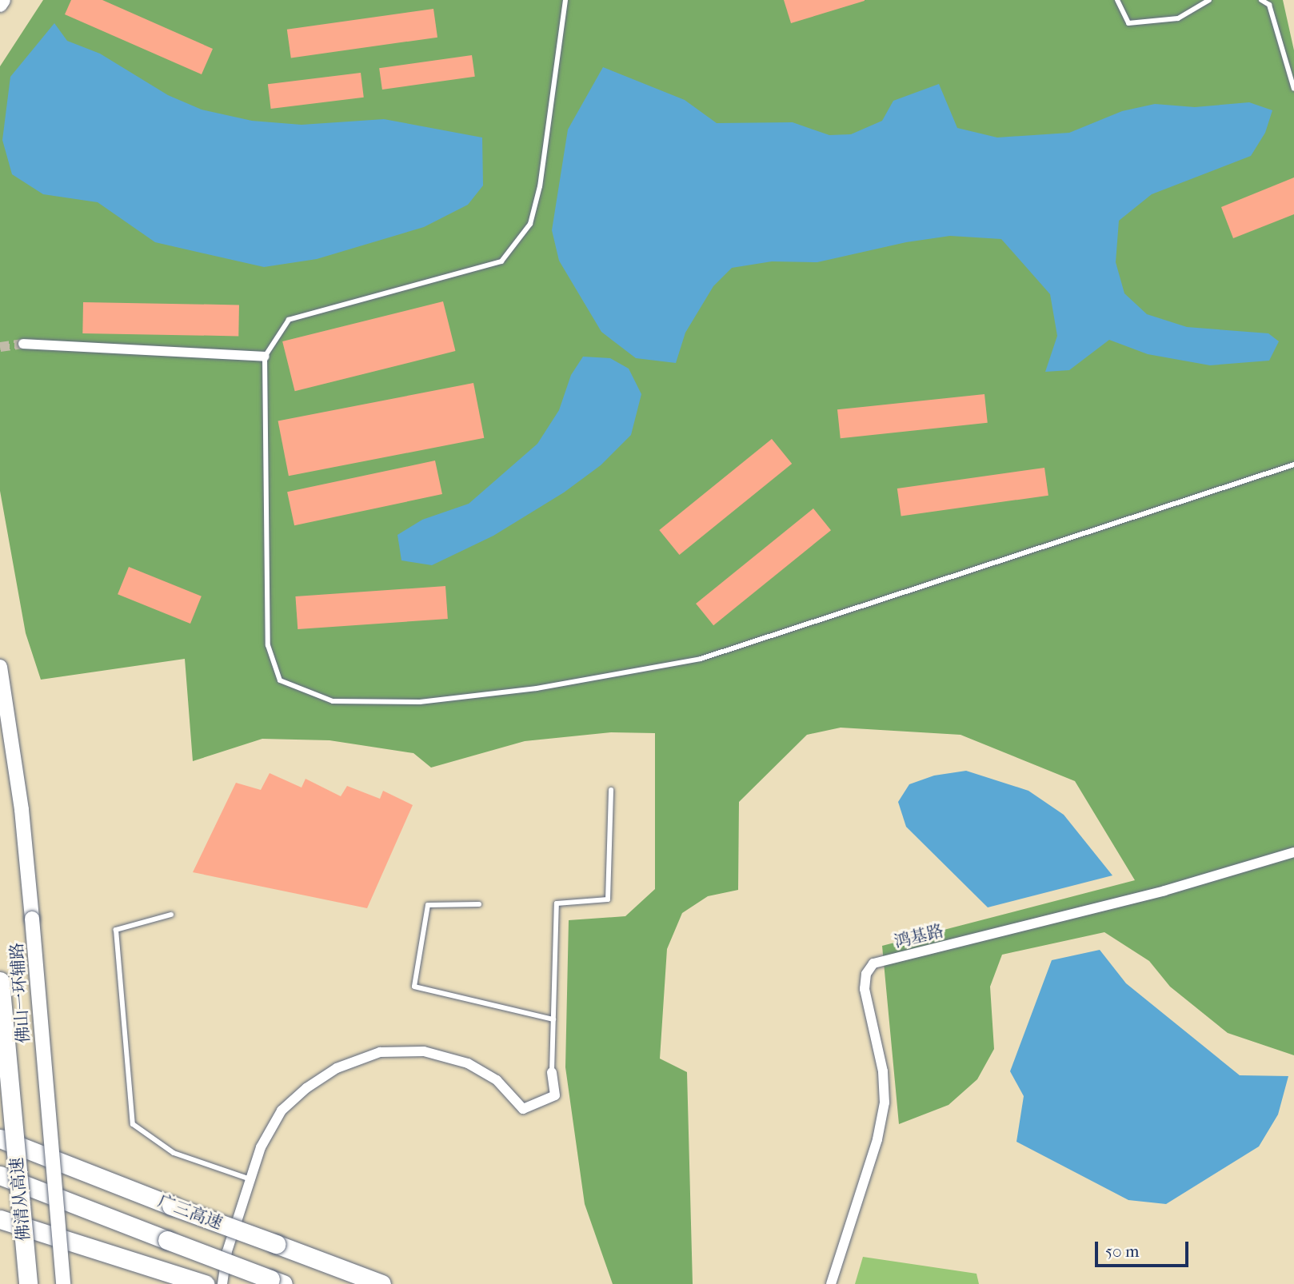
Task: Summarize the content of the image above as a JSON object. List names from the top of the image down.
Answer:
{
  "streets": {
    "highway": ["佛清从高速", "广三高速"],
    "main road": ["佛山一环辅路"],
    "street": ["鸿基路"]
  },
  "scale_bar": "50 m"
}
